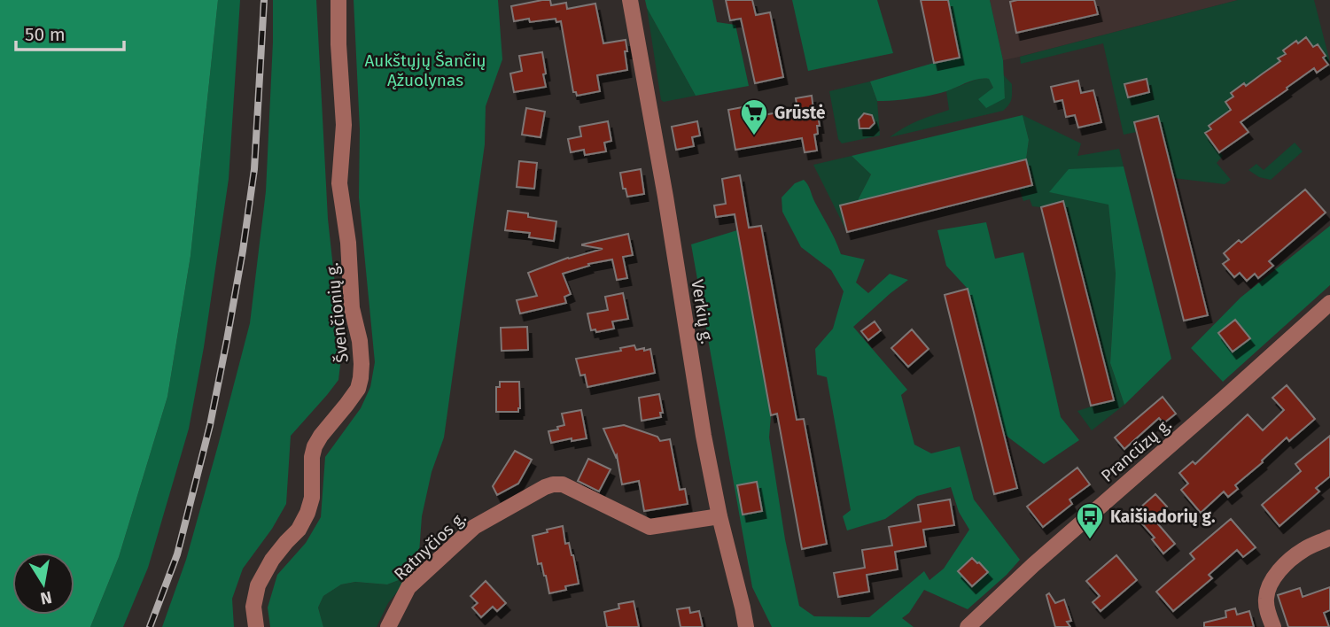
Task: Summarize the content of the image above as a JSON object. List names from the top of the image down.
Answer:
{
  "streets": {
    "street": [
      "Verkių g.",
      "Švenčionių g.",
      "Prancūzų g.",
      "Ratnyčios g."
    ]
  },
  "crossings": [
    ["Verkių g.", "Ratnyčios g."]
  ],
  "parks": ["Aukštųjų Šančių Ąžuolynas"],
  "places": {
    "supermarket": ["Grūstė"],
    "bus stop": ["Kaišiadorių g."]
  },
  "scale_bar": "50 m",
  "north": "bottom"
}
